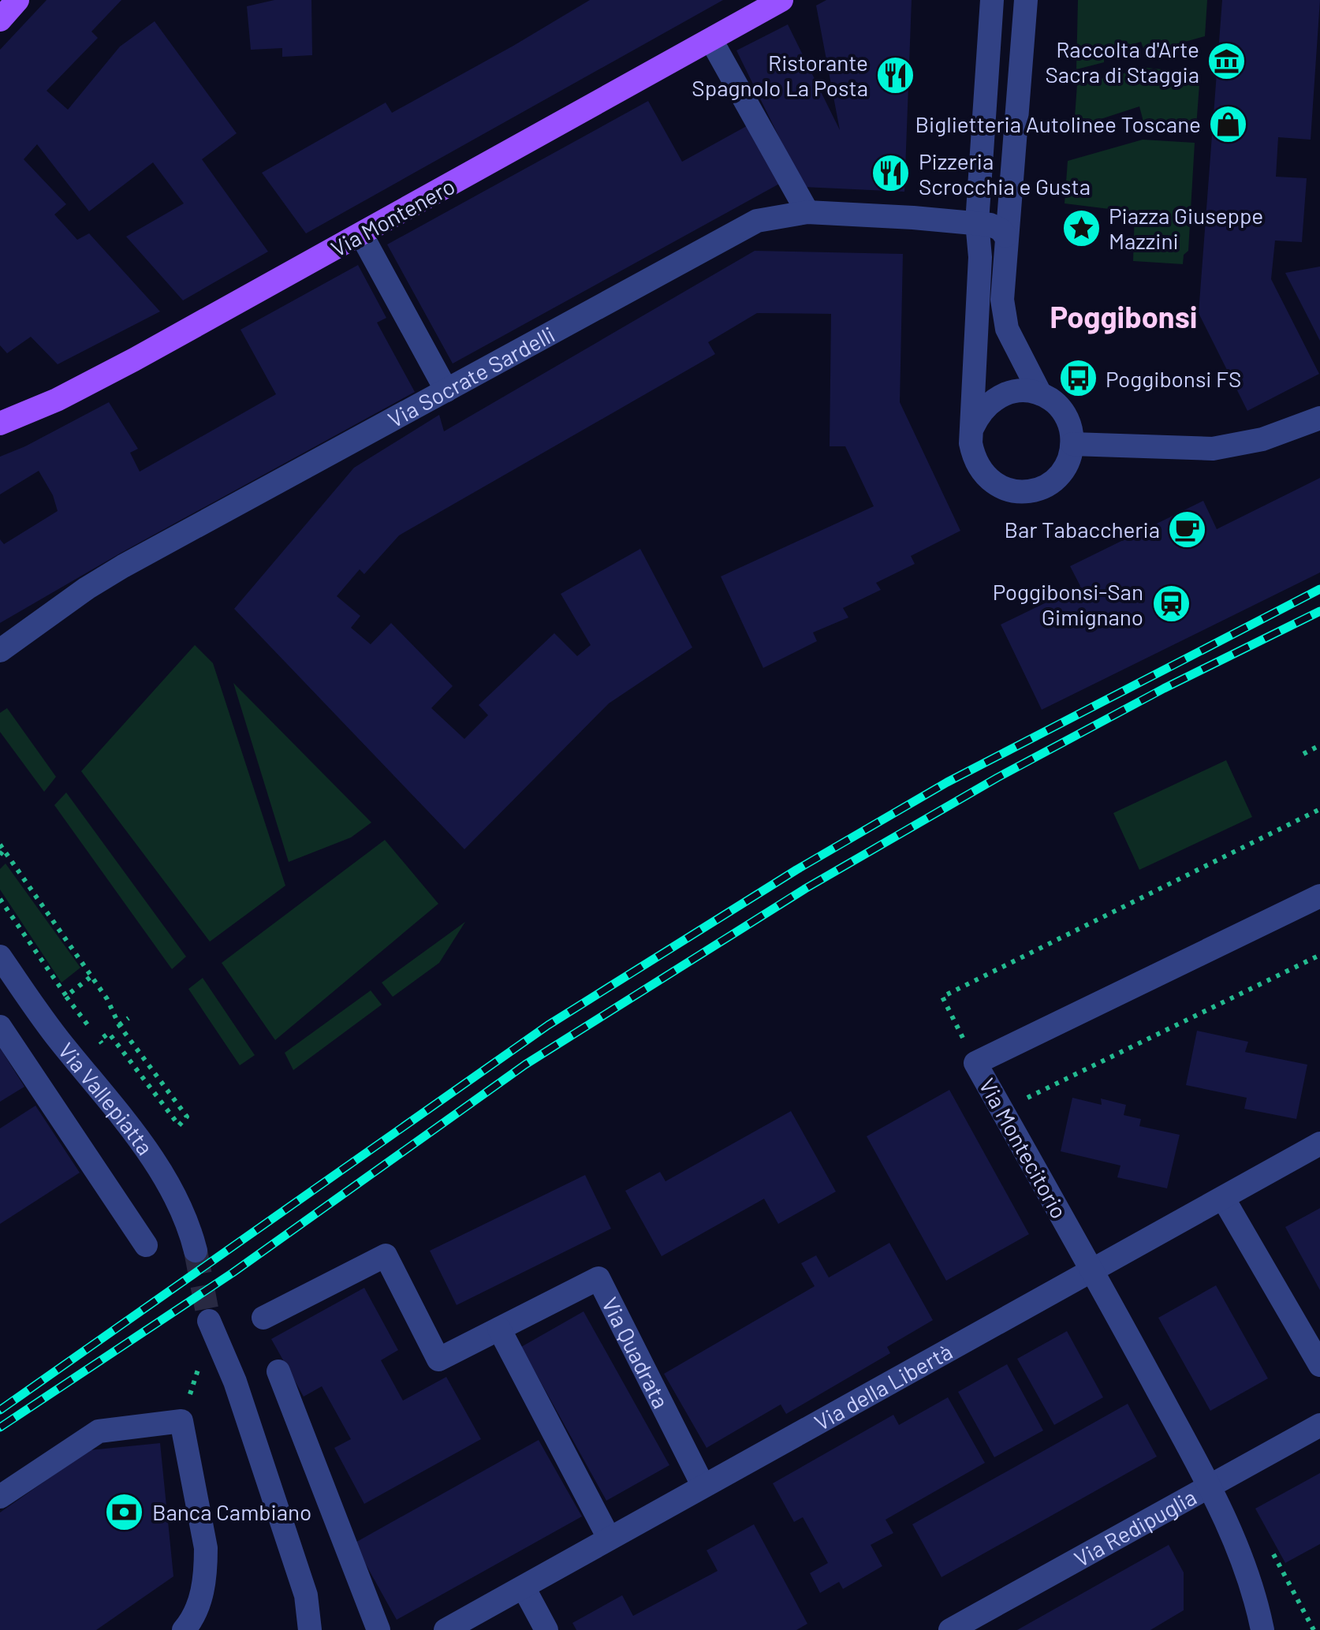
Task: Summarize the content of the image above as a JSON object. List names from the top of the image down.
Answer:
{
  "streets": {
    "main road": ["Via Montenero"],
    "street": [
      "Via Socrate Sardelli",
      "Via Vallepiatta",
      "Via Montecitorio",
      "Via Quadrata",
      "Via della Libertà",
      "Via Redipuglia"
    ]
  },
  "crossings": [
    ["Via Montecitorio", "Via della Libertà"],
    ["Via Montecitorio", "Via Redipuglia"],
    ["Via Quadrata", "Via della Libertà"]
  ],
  "districts": ["Poggibonsi"],
  "places": {
    "museum": ["Raccolta d'Arte Sacra di Staggia"],
    "restaurant": ["Ristorante Spagnolo La Posta", "Pizzeria Scrocchia e Gusta"],
    "shop": ["Biglietteria Autolinee Toscane"],
    "place": ["Piazza Giuseppe Mazzini"],
    "bus stop": ["Poggibonsi FS"],
    "cafe": ["Bar Tabaccheria"],
    "station": ["Poggibonsi-San Gimignano"],
    "bank": ["Banca Cambiano"]
  }
}
